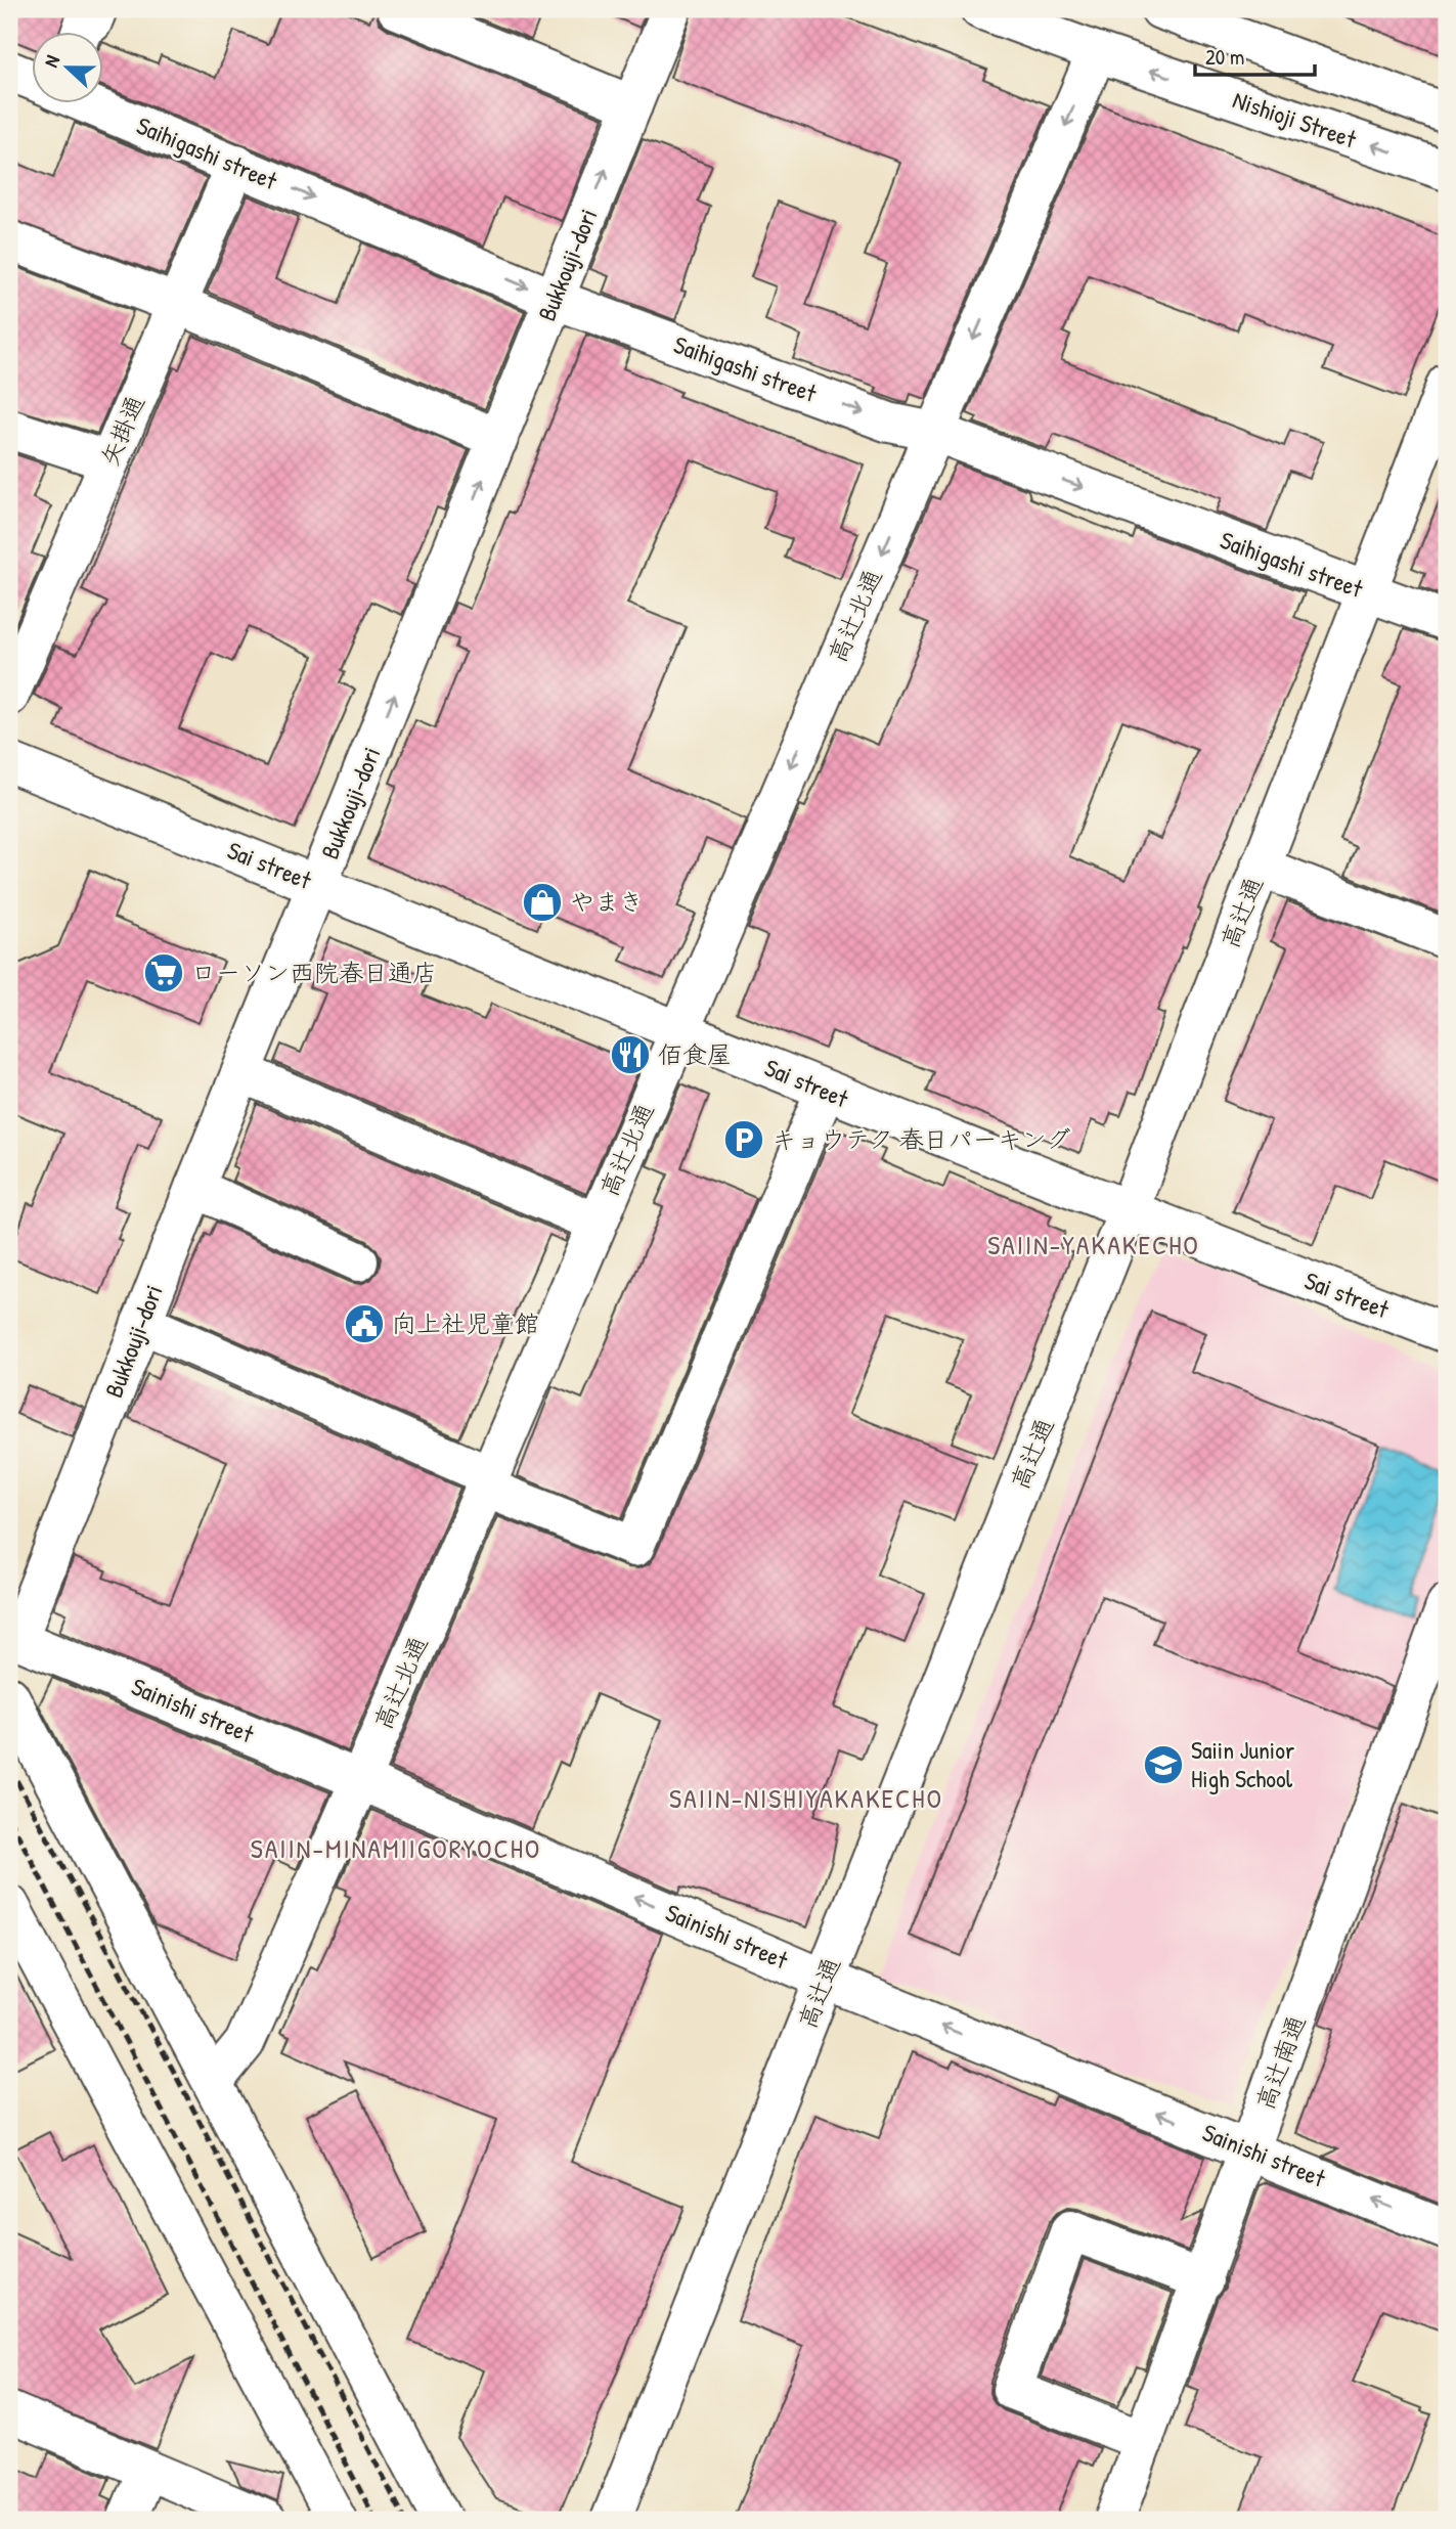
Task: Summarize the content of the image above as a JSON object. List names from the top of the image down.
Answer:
{
  "streets": {
    "street": [
      "Nishioji Street",
      "Saihigashi street",
      "Bukkouji-dori",
      "矢掛通",
      "高辻北通",
      "Sai street",
      "高辻通",
      "Sainishi street",
      "高辻南通"
    ]
  },
  "crossings": [
    ["Nishioji Street", "高辻北通"],
    ["Saihigashi street", "Bukkouji-dori"],
    ["Saihigashi street", "矢掛通"],
    ["Saihigashi street", "高辻北通"],
    ["Saihigashi street", "高辻通"],
    ["Bukkouji-dori", "Sai street"],
    ["Bukkouji-dori", "Sainishi street"],
    ["高辻北通", "Sai street"],
    ["高辻北通", "Sainishi street"],
    ["Sai street", "高辻通"],
    ["高辻通", "Sainishi street"],
    ["Sainishi street", "高辻南通"]
  ],
  "one_way": ["Bukkouji-dori", "高辻北通", "Sainishi street"],
  "districts": ["SAIIN-YAKAKECHO", "SAIIN-NISHIYAKAKECHO", "SAIIN-MINAMIIGORYOCHO"],
  "places": {
    "shop": ["やまき"],
    "supermarket": ["ローソン西院春日通店"],
    "restaurant": ["佰食屋"],
    "parking": ["キョウテク 春日パーキング"],
    "public building": ["向上社児童館"],
    "school or university": ["Saiin Junior High School"]
  },
  "scale_bar": "20 m",
  "north": "left"
}
